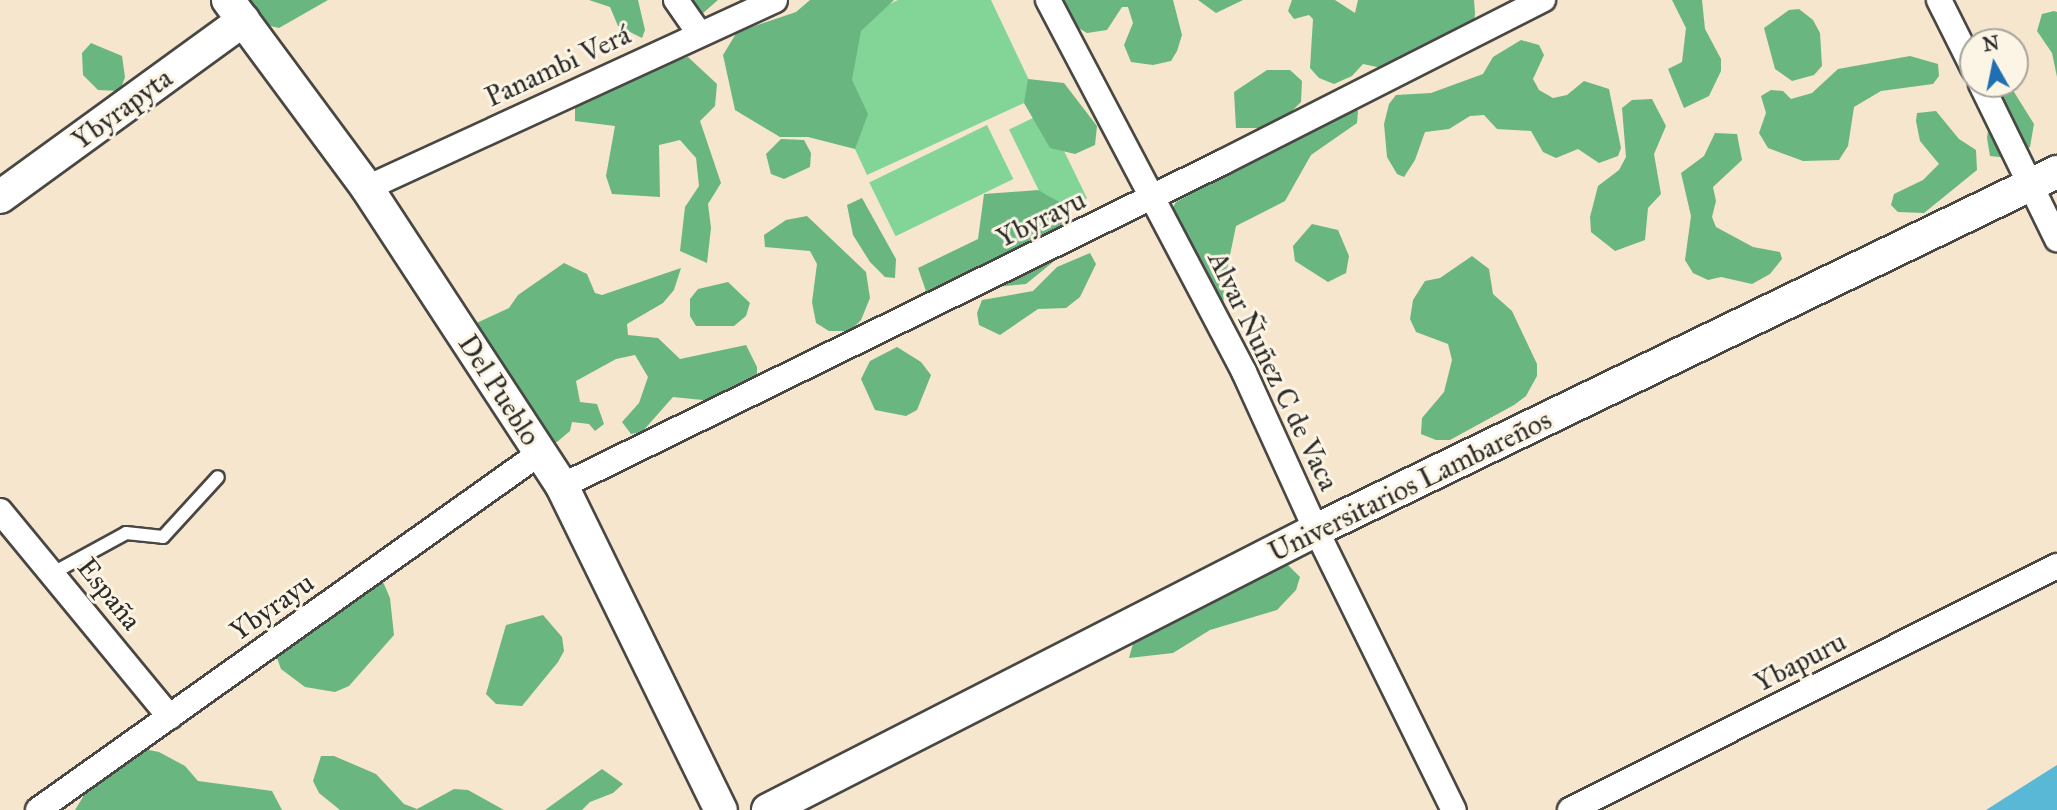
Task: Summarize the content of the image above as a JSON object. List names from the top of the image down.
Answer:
{
  "streets": {
    "street": [
      "Panambi Verá",
      "Ybyrapyta",
      "Ybyrayu",
      "Alvar Ñuñez C de Vaca",
      "Del Pueblo",
      "Universitarios Lambareños",
      "España",
      "Ybapuru"
    ]
  },
  "crossings": [
    ["Panambi Verá", "Del Pueblo"],
    ["Ybyrapyta", "Del Pueblo"],
    ["Ybyrayu", "Alvar Ñuñez C de Vaca"],
    ["Ybyrayu", "Del Pueblo"],
    ["Ybyrayu", "España"],
    ["Alvar Ñuñez C de Vaca", "Universitarios Lambareños"]
  ],
  "north": "top"
}
